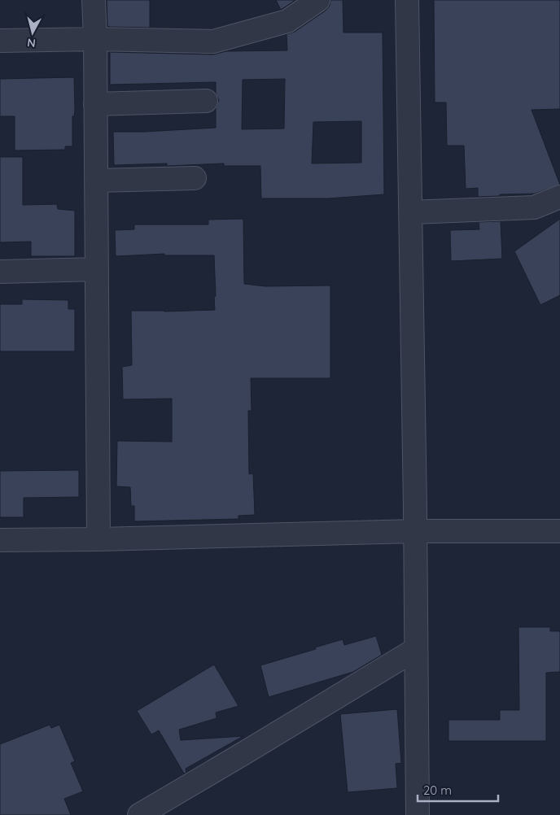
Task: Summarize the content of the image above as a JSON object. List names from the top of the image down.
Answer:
{
  "scale_bar": "20 m",
  "north": "bottom"
}
